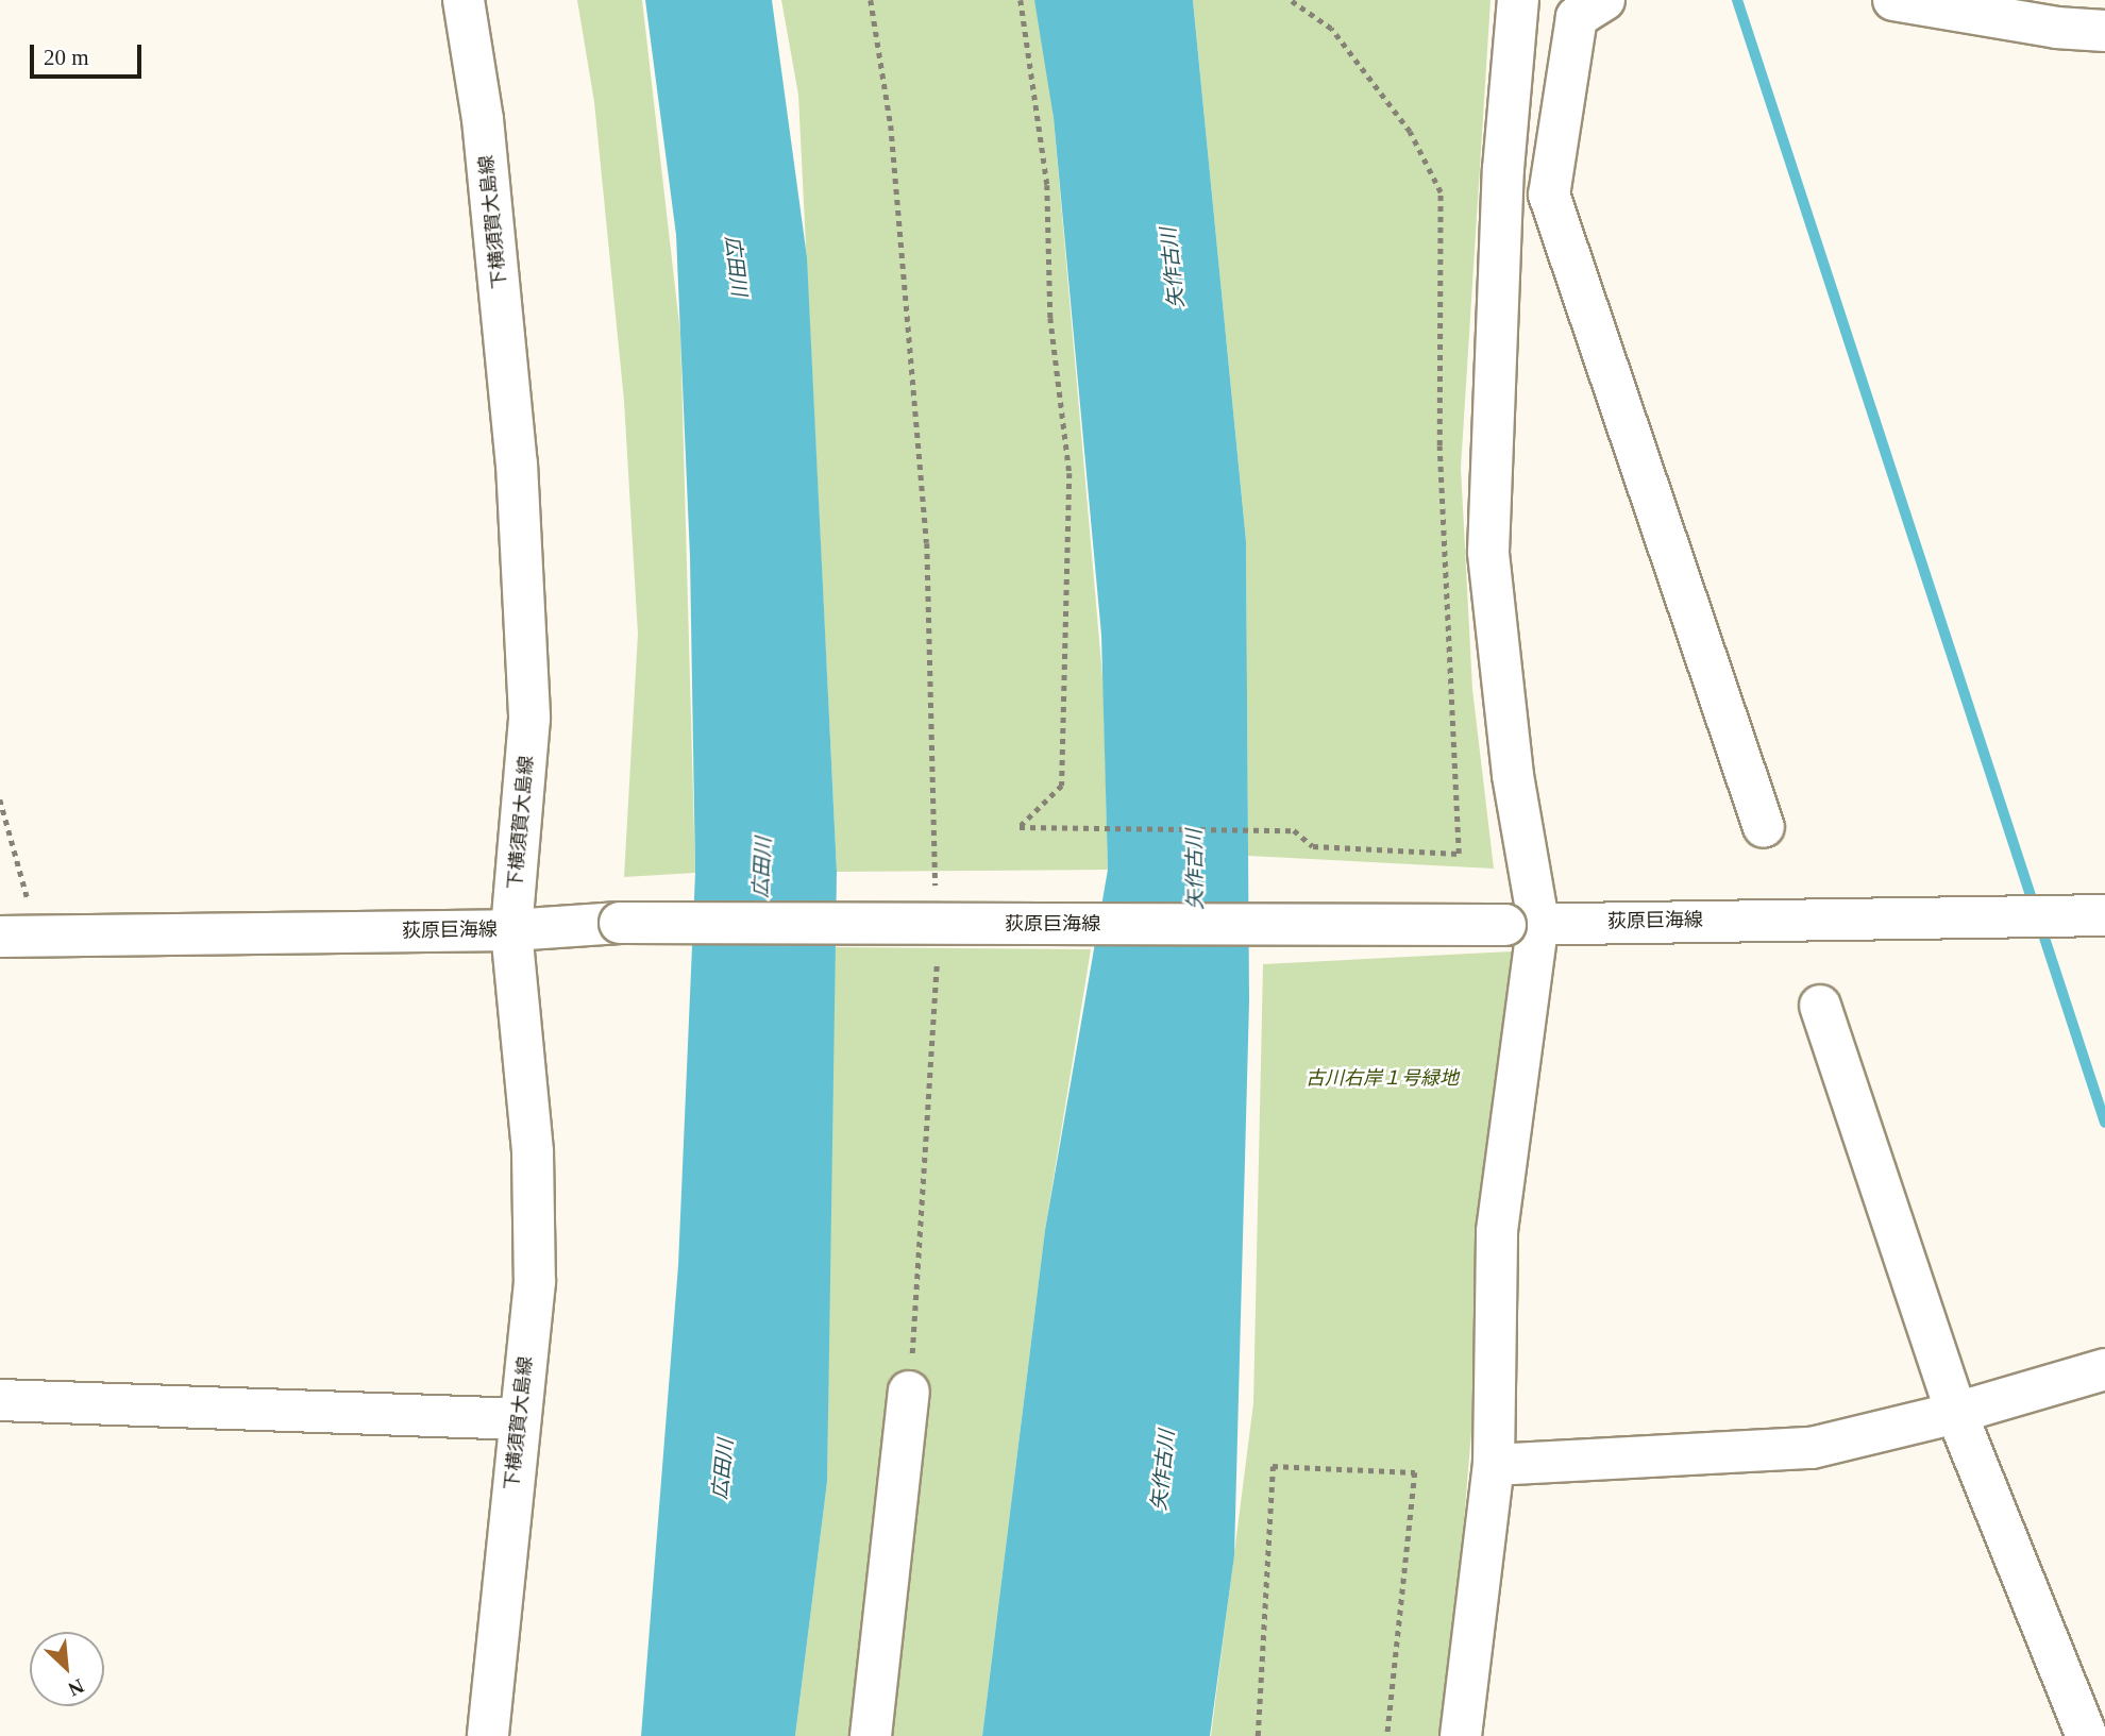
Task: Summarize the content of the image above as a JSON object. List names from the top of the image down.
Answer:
{
  "streets": {
    "street": ["下横須賀大島線", "荻原巨海線"]
  },
  "crossings": [
    ["下横須賀大島線", "荻原巨海線"]
  ],
  "water": ["広田川", "矢作古川"],
  "parks": ["古川右岸１号緑地"],
  "scale_bar": "20 m",
  "north": "bottom right"
}
